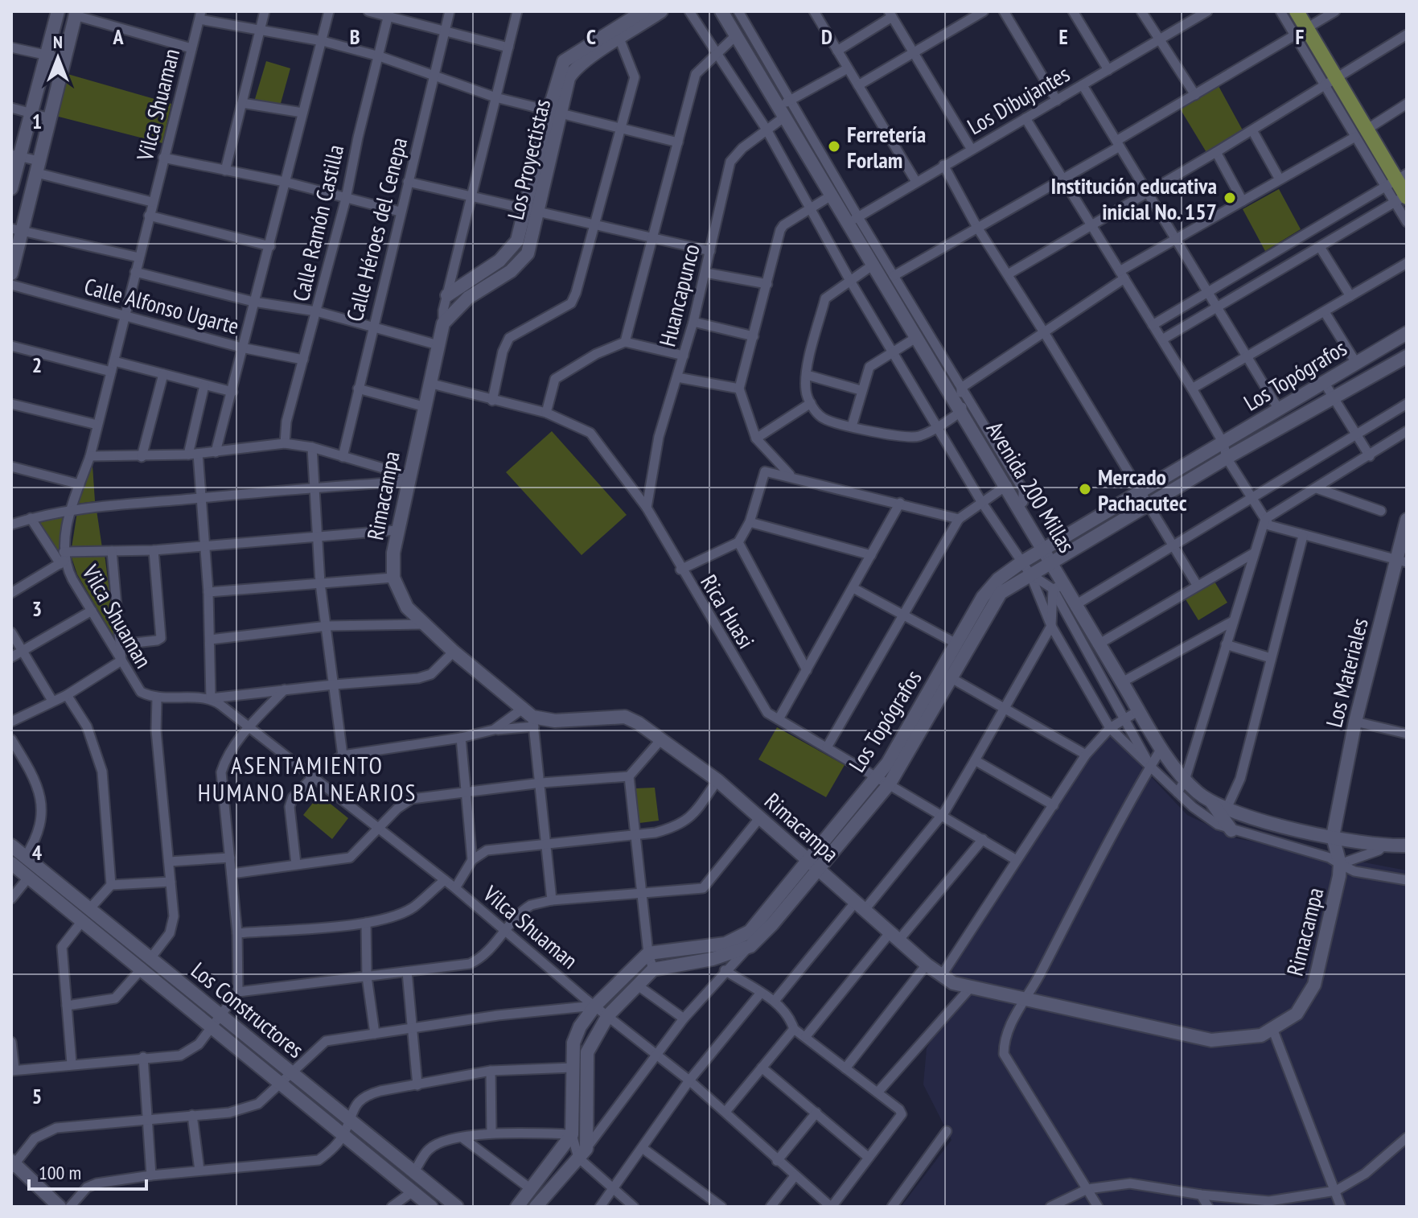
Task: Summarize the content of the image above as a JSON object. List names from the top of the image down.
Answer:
{
  "streets": {
    "main road": [
      "Los Proyectistas",
      "Los Topógrafos",
      "Avenida 200 Millas",
      "Rimacampa",
      "Los Materiales",
      "Los Constructores"
    ],
    "street": [
      "Los Dibujantes",
      "Vilca Shuaman",
      "Calle Ramón Castilla",
      "Calle Héroes del Cenepa",
      "Huancapunco",
      "Calle Alfonso Ugarte",
      "Rica Huasi"
    ]
  },
  "crossings": [
    ["Los Dibujantes", "Avenida 200 Millas"],
    ["Vilca Shuaman", "Calle Alfonso Ugarte"],
    ["Los Proyectistas", "Rimacampa"],
    ["Calle Ramón Castilla", "Calle Alfonso Ugarte"],
    ["Huancapunco", "Avenida 200 Millas"],
    ["Huancapunco", "Rica Huasi"],
    ["Los Topógrafos", "Avenida 200 Millas"],
    ["Los Topógrafos", "Rimacampa"],
    ["Los Topógrafos", "Rica Huasi"],
    ["Avenida 200 Millas", "Rimacampa"],
    ["Avenida 200 Millas", "Los Materiales"],
    ["Rimacampa", "Rica Huasi"],
    ["Rimacampa", "Los Materiales"]
  ],
  "districts": ["ASENTAMIENTO HUMANO BALNEARIOS"],
  "places": ["Ferretería Forlam", "Institución educativa inicial No. 157", "Mercado Pachacutec"],
  "scale_bar": "100 m",
  "north": "top",
  "grid": {
    "columns": [
      "A",
      "B",
      "C",
      "D",
      "E",
      "F"
    ],
    "rows": [
      "1",
      "2",
      "3",
      "4",
      "5"
    ]
  }
}
